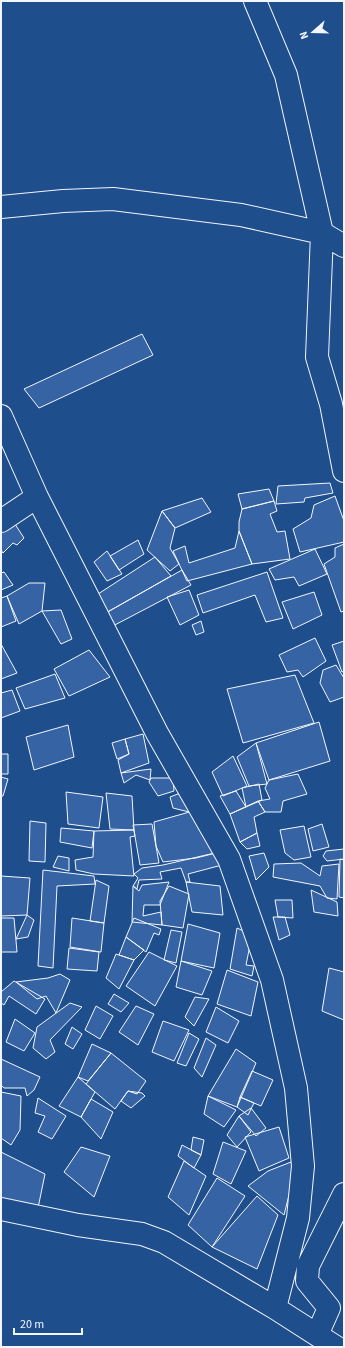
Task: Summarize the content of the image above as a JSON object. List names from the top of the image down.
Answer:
{
  "scale_bar": "20 m",
  "north": "left"
}
